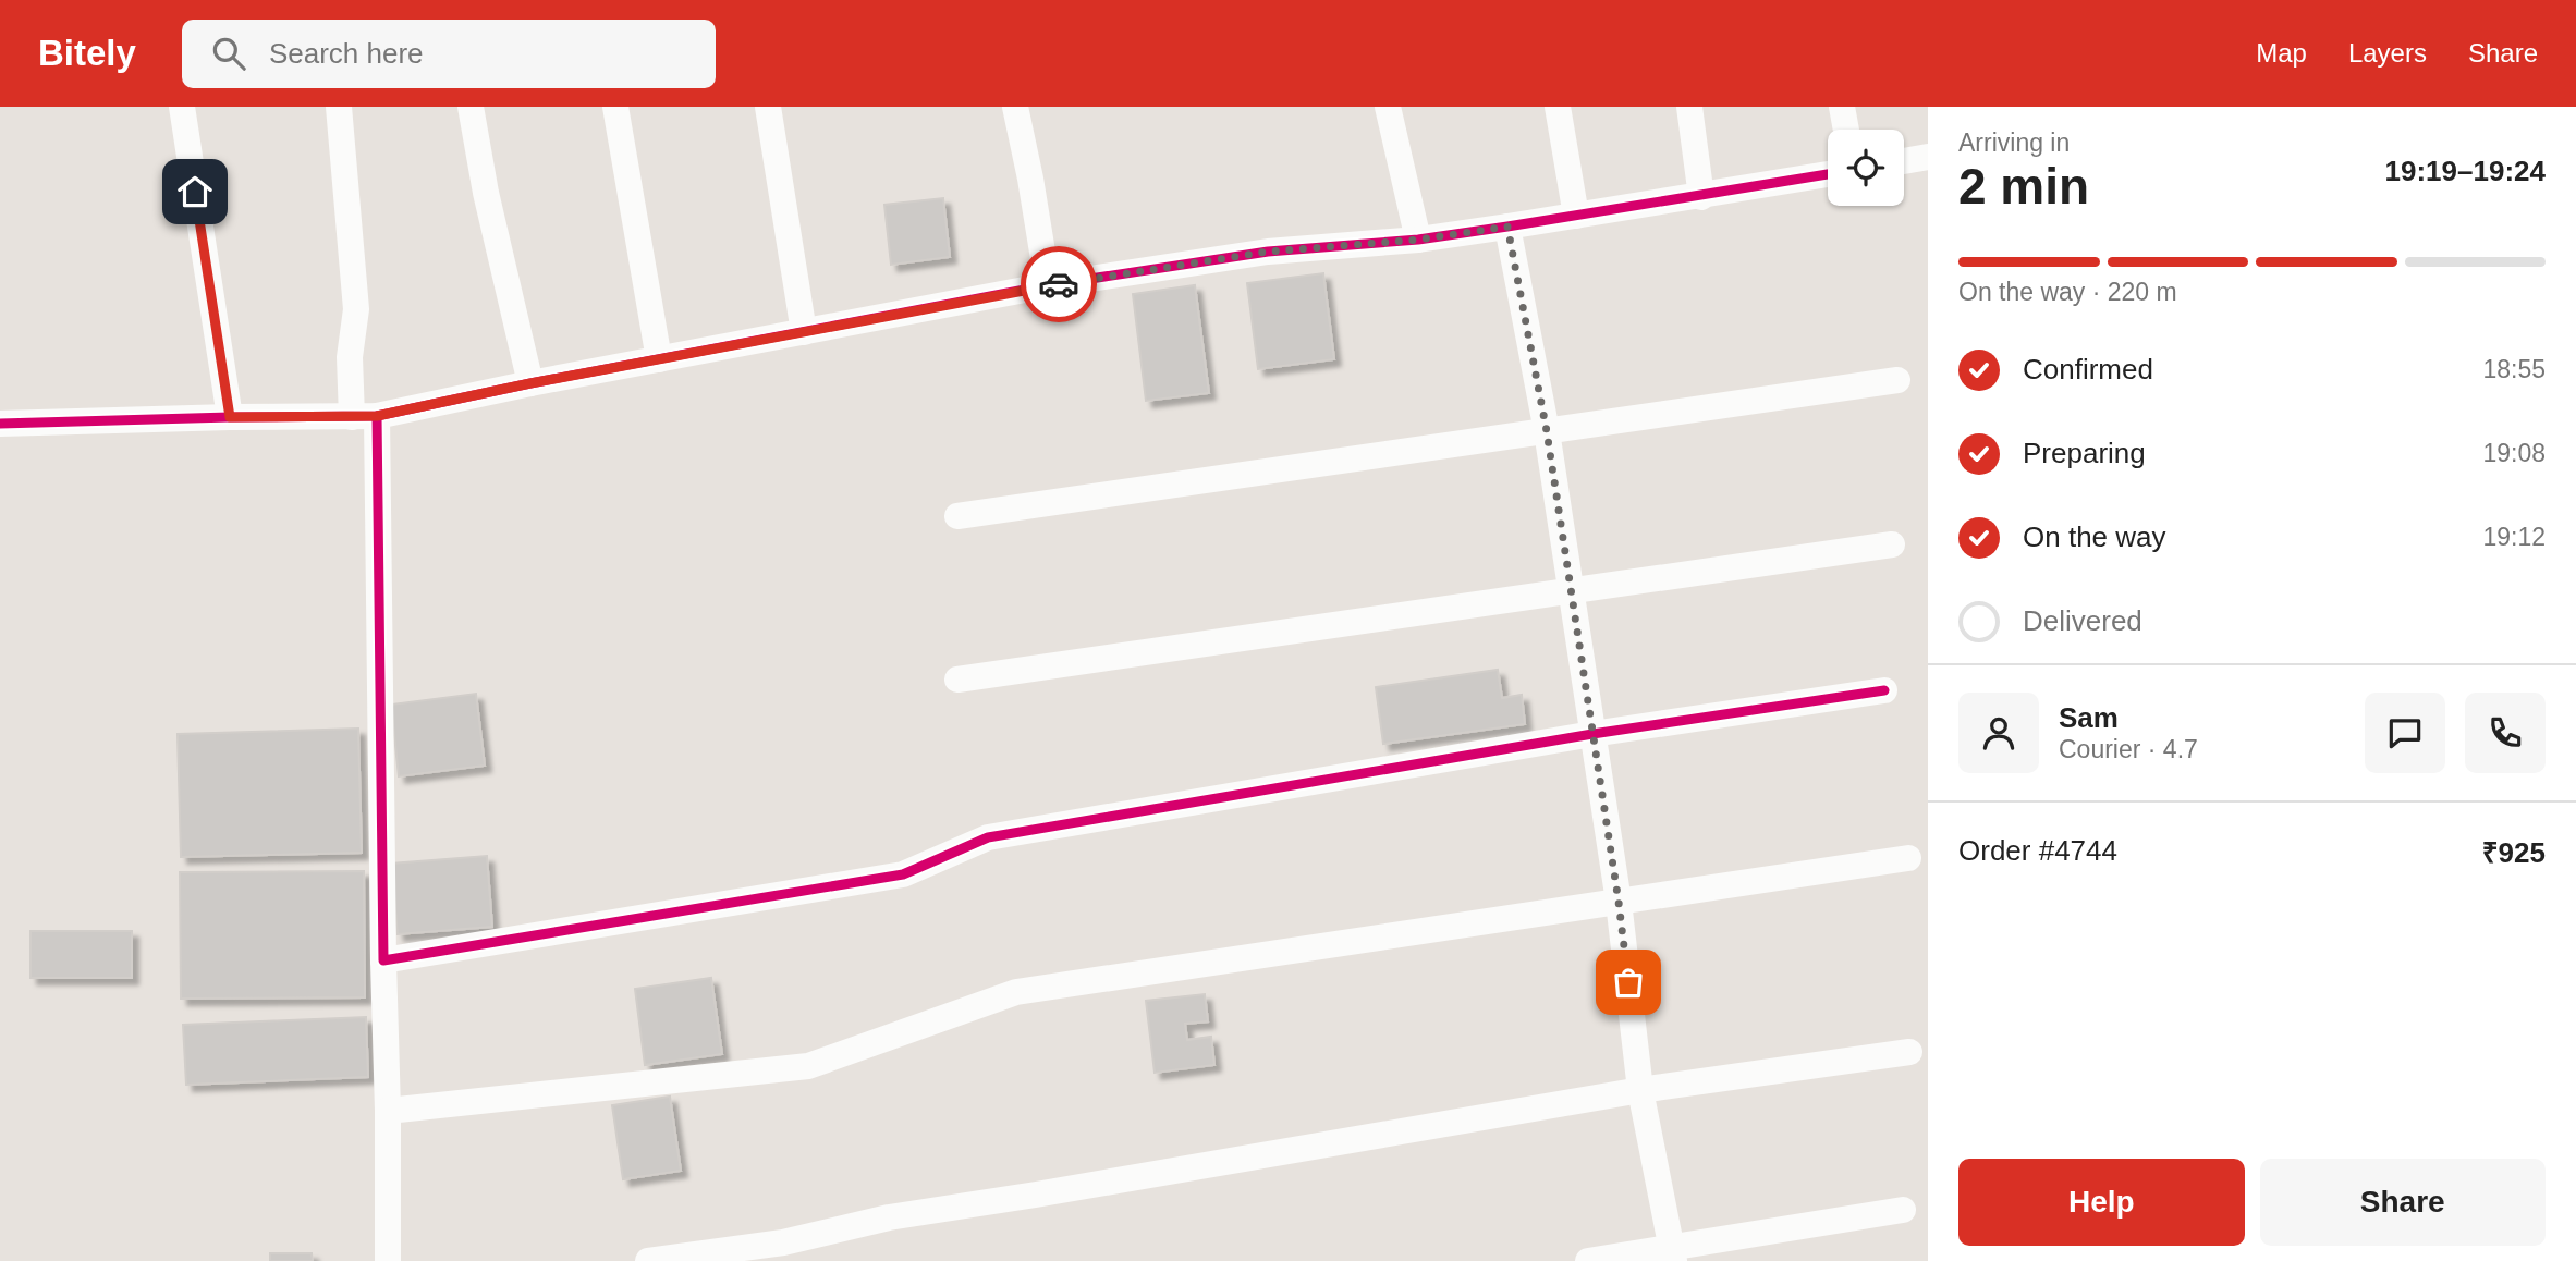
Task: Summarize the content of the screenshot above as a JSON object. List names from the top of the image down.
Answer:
{
  "page": {
    "header": "Bitely",
    "search": "Search here",
    "nav": ["Map", "Layers", "Share"],
    "heading": ["2 min", "Arriving in", "19:19–19:24"],
    "panel": [
      "Sam",
      "Courier · 4.7",
      "Order #4744",
      "₹925"
    ],
    "bar": "On the way · 220 m",
    "list": [
      ["Confirmed", "18:55"],
      ["Preparing", "19:08"],
      ["On the way", "19:12"],
      "Delivered"
    ],
    "buttons": ["Help", "Share"]
  }
}
